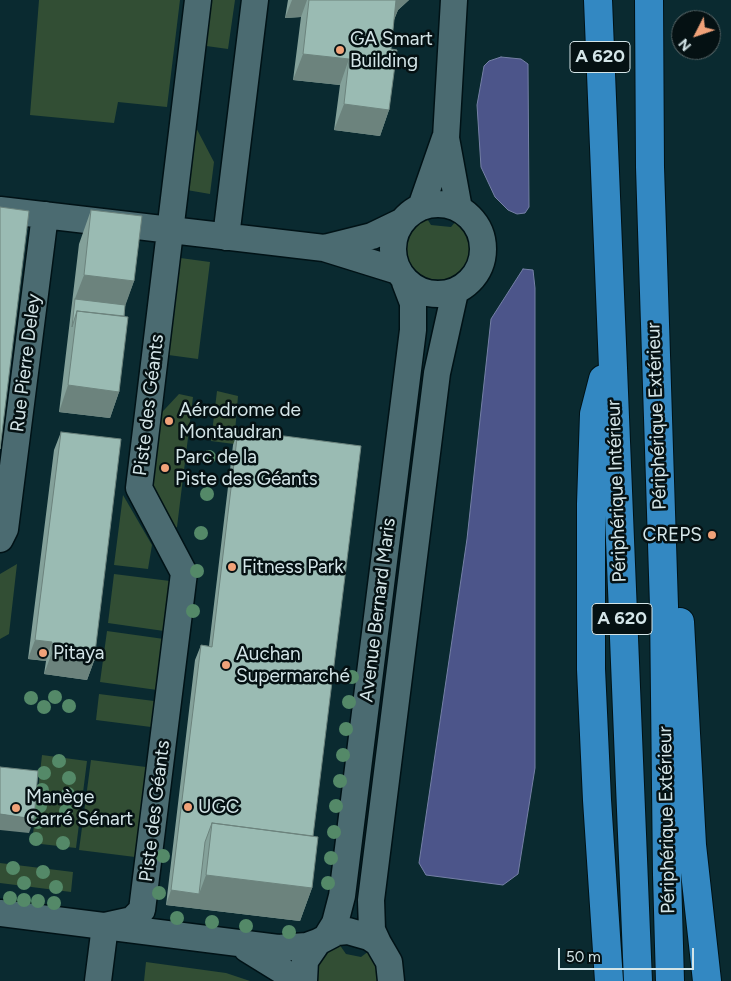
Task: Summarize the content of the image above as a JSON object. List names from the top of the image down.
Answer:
{
  "streets": {
    "highway": ["A 620", "Périphérique Extérieur", "Périphérique Intérieur"],
    "street": ["Rue Pierre Deley", "Piste des Géants", "Avenue Bernard Maris"]
  },
  "places": [
    "GA Smart Building",
    "Aérodrome de Montaudran",
    "Parc de la Piste des Géants",
    "CREPS",
    "Fitness Park",
    "Pitaya",
    "Auchan Supermarché",
    "UGC",
    "Manège Carré Sénart"
  ],
  "scale_bar": "50 m",
  "north": "bottom left"
}
